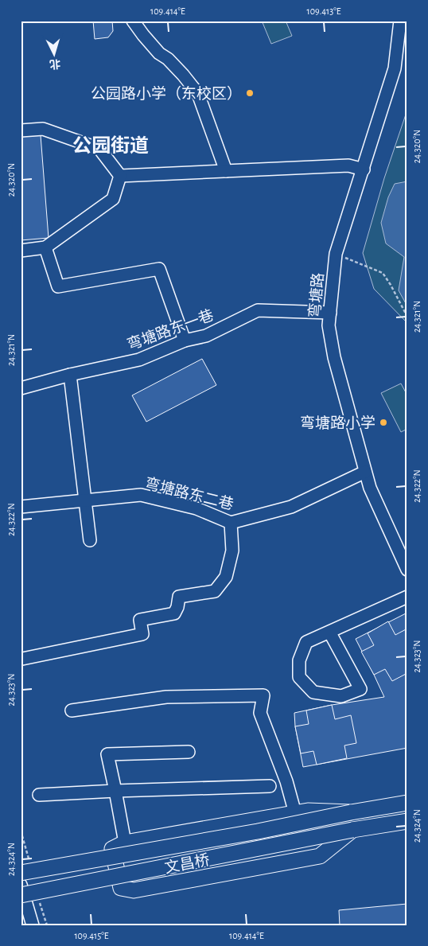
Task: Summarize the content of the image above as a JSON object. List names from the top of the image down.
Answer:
{
  "streets": {
    "main road": ["文昌桥"],
    "street": ["弯塘路", "弯塘路东一巷", "弯塘路东二巷"]
  },
  "crossings": [
    ["弯塘路", "弯塘路东一巷"],
    ["弯塘路", "弯塘路东二巷"]
  ],
  "districts": ["公园街道"],
  "places": ["公园路小学（东校区）", "弯塘路小学"],
  "north": "bottom",
  "coordinates": [
    "109.414°E",
    "109.413°E",
    "24.320°N",
    "24.321°N",
    "24.322°N",
    "24.323°N",
    "24.324°N",
    "109.415°E"
  ]
}
